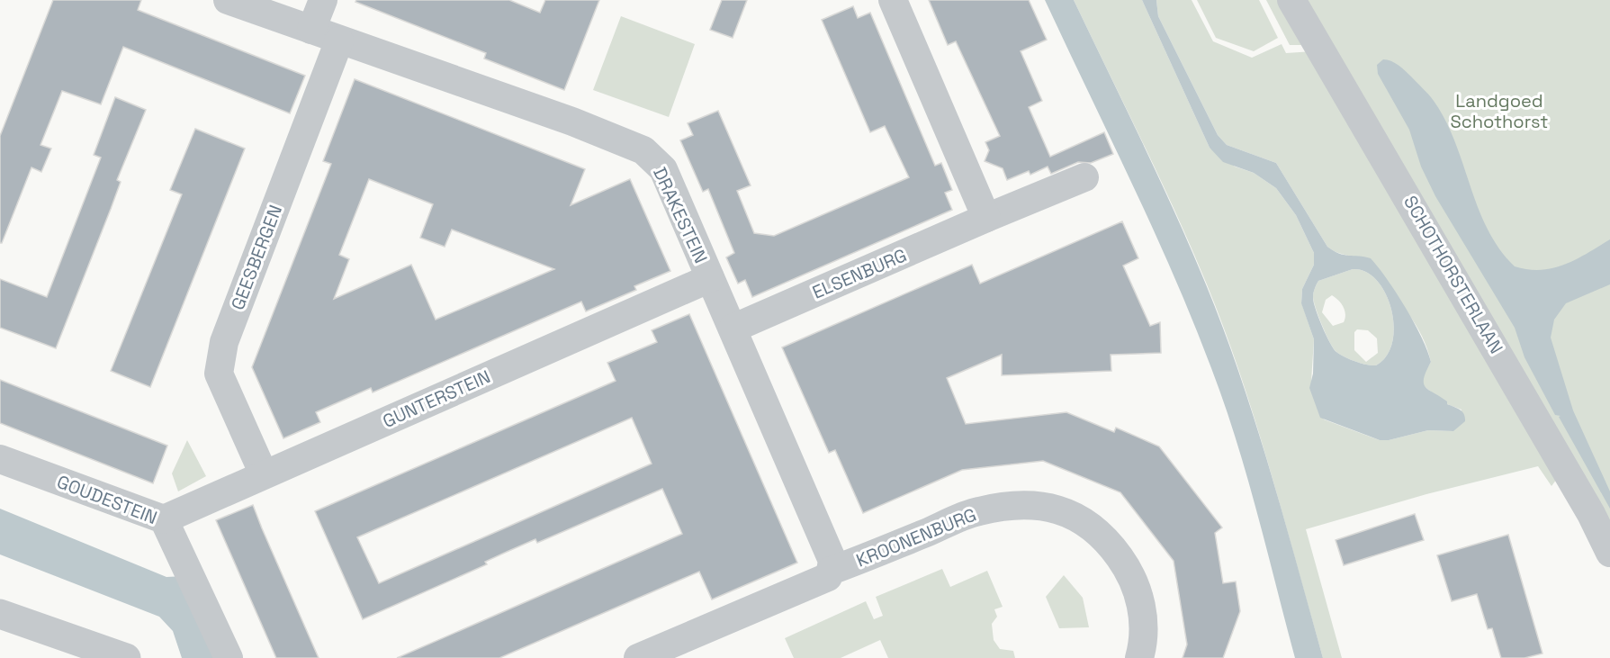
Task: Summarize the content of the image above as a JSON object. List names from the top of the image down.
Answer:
{
  "streets": {
    "street": [
      "DRAKESTEIN",
      "GEESBERGEN",
      "ELSENBURG",
      "SCHOTHORSTERLAAN",
      "GUNTERSTEIN",
      "GOUDESTEIN",
      "KROONENBURG"
    ]
  },
  "crossings": [
    ["DRAKESTEIN", "GEESBERGEN"],
    ["DRAKESTEIN", "ELSENBURG"],
    ["DRAKESTEIN", "GUNTERSTEIN"],
    ["DRAKESTEIN", "KROONENBURG"],
    ["GEESBERGEN", "GUNTERSTEIN"],
    ["GUNTERSTEIN", "GOUDESTEIN"]
  ],
  "parks": ["Landgoed Schothorst"]
}
